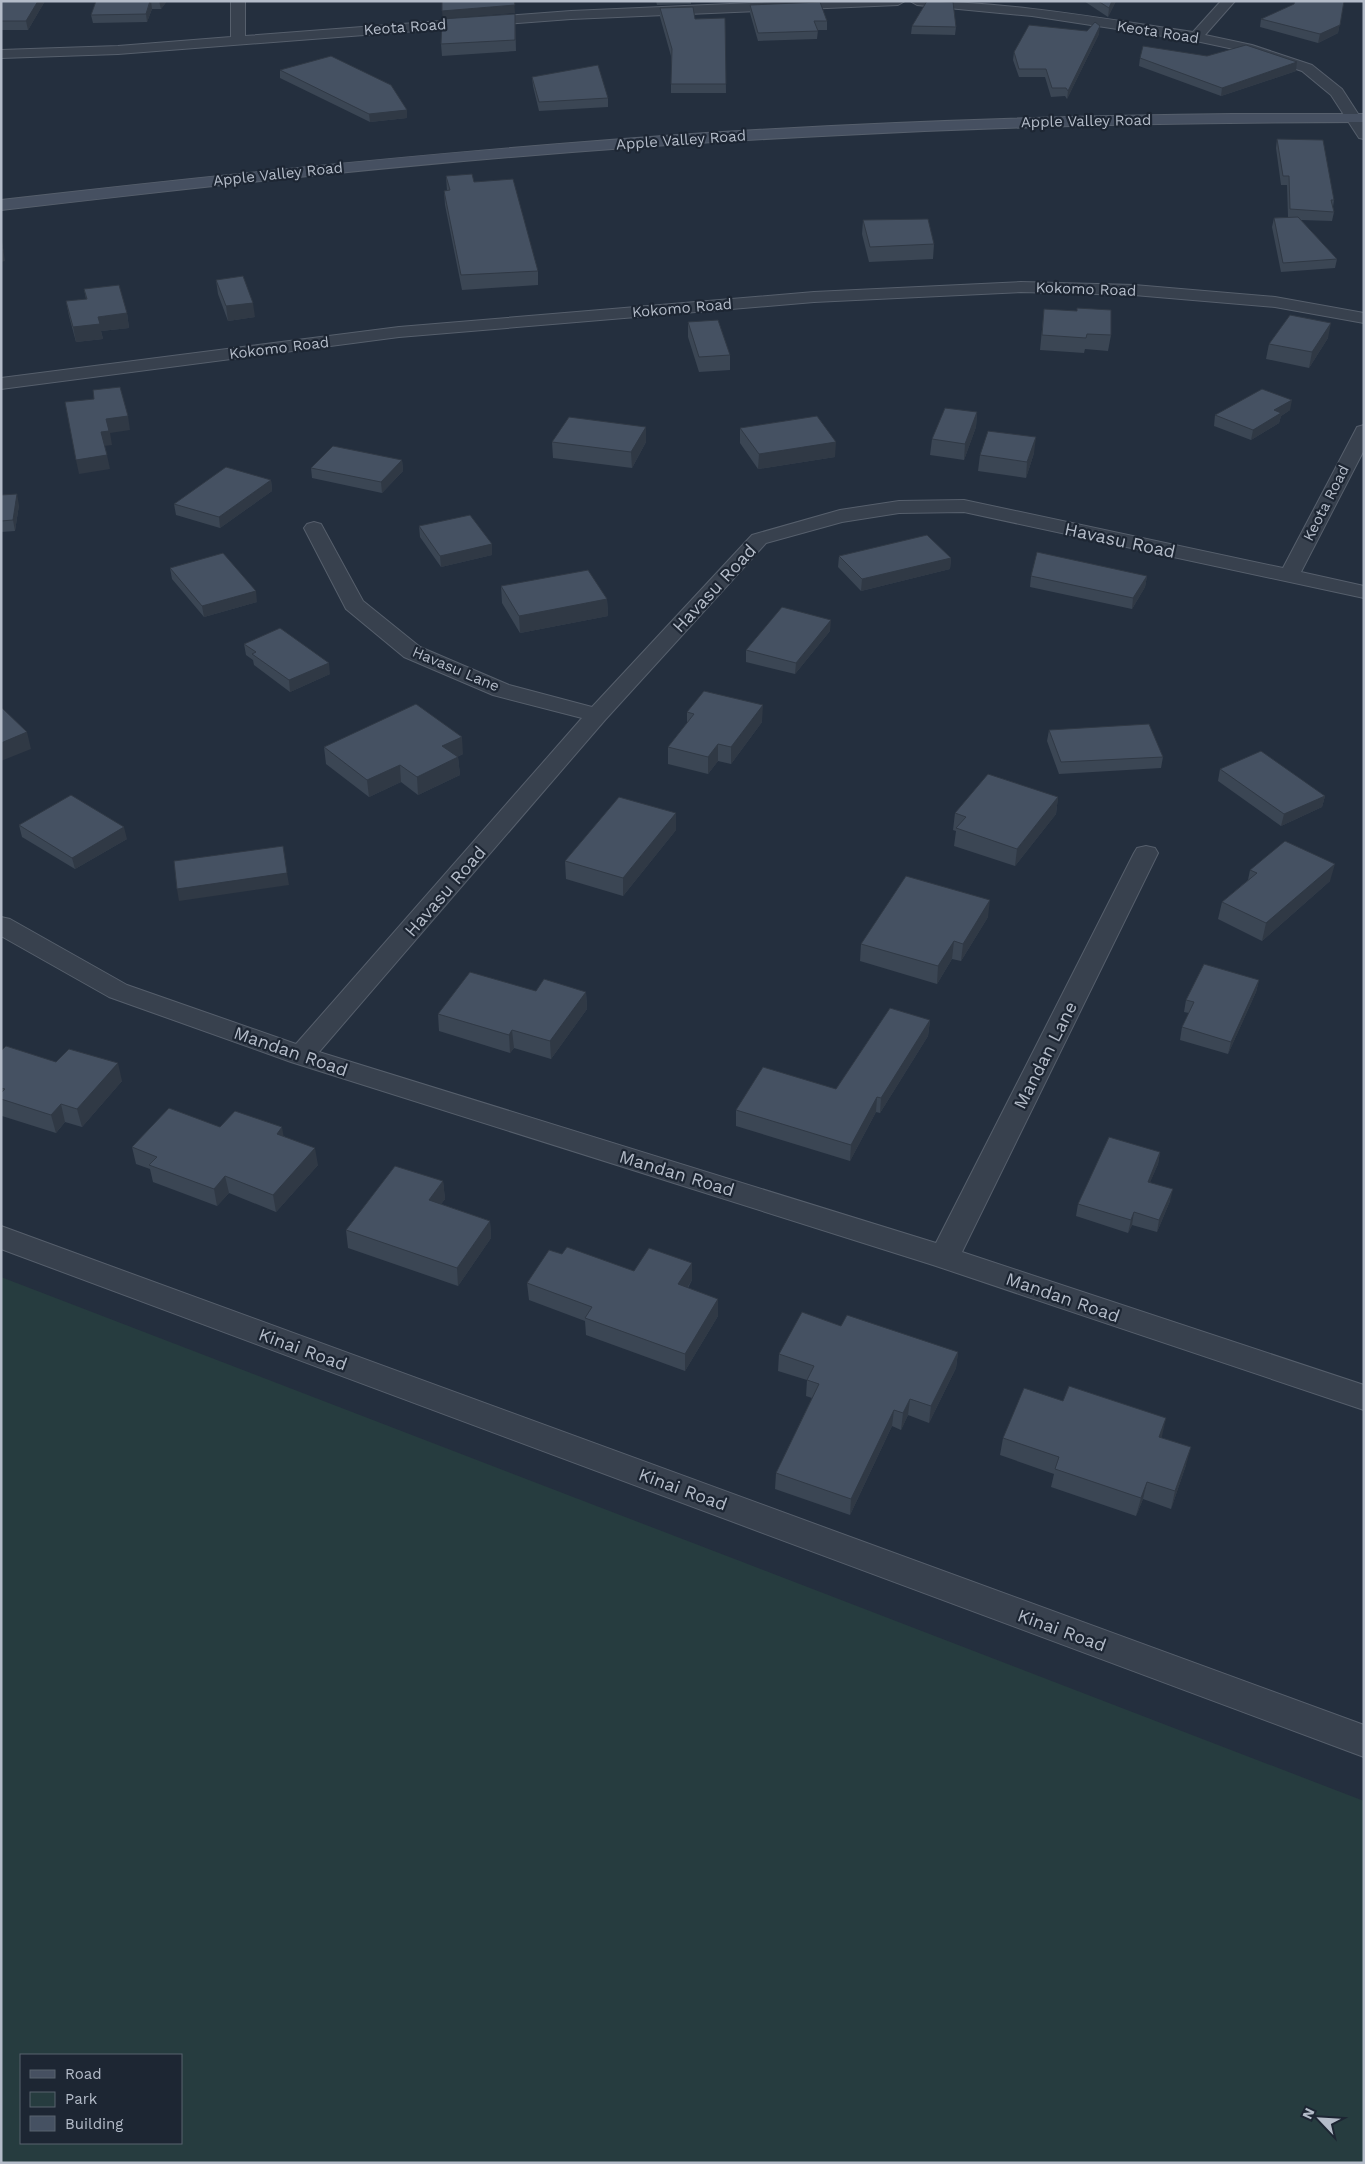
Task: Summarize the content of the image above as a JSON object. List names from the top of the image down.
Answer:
{
  "streets": {
    "main road": ["Apple Valley Road"],
    "street": [
      "Keota Road",
      "Kokomo Road",
      "Havasu Road",
      "Havasu Lane",
      "Mandan Road",
      "Mandan Lane",
      "Kinai Road"
    ]
  },
  "crossings": [
    ["Keota Road", "Apple Valley Road"],
    ["Keota Road", "Havasu Road"],
    ["Havasu Road", "Havasu Lane"],
    ["Havasu Road", "Mandan Road"],
    ["Mandan Road", "Mandan Lane"]
  ],
  "legend": ["Road", "Park", "Building"],
  "north": "top left"
}
